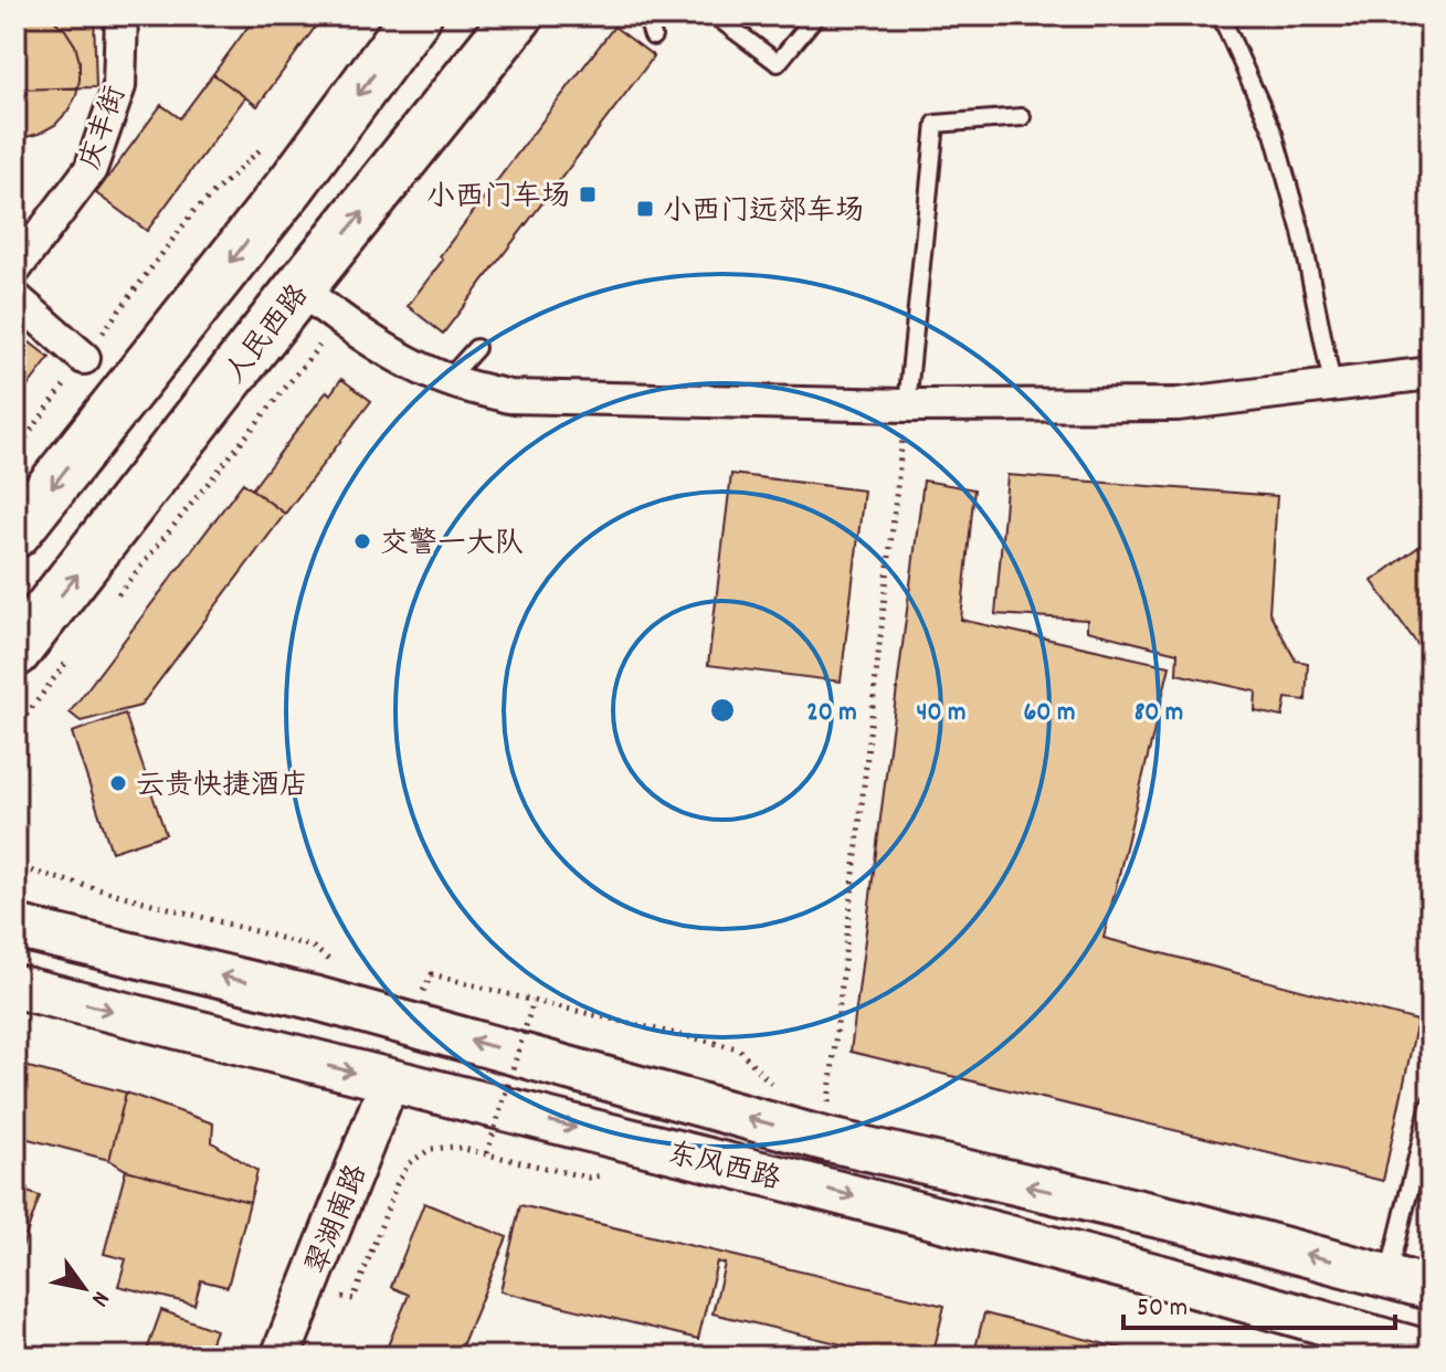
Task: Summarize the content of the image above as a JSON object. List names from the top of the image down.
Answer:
{
  "streets": {
    "main road": ["人民西路", "东风西路"],
    "street": ["庆丰街", "翠湖南路"]
  },
  "crossings": [
    ["东风西路", "翠湖南路"]
  ],
  "places": {
    "transit": ["小西门车场", "小西门远郊车场"],
    "other": ["交警一大队", "云贵快捷酒店"]
  },
  "scale_bar": "50 m",
  "north": "bottom right",
  "rings": [
    "20 m",
    "40 m",
    "60 m",
    "80 m"
  ]
}
